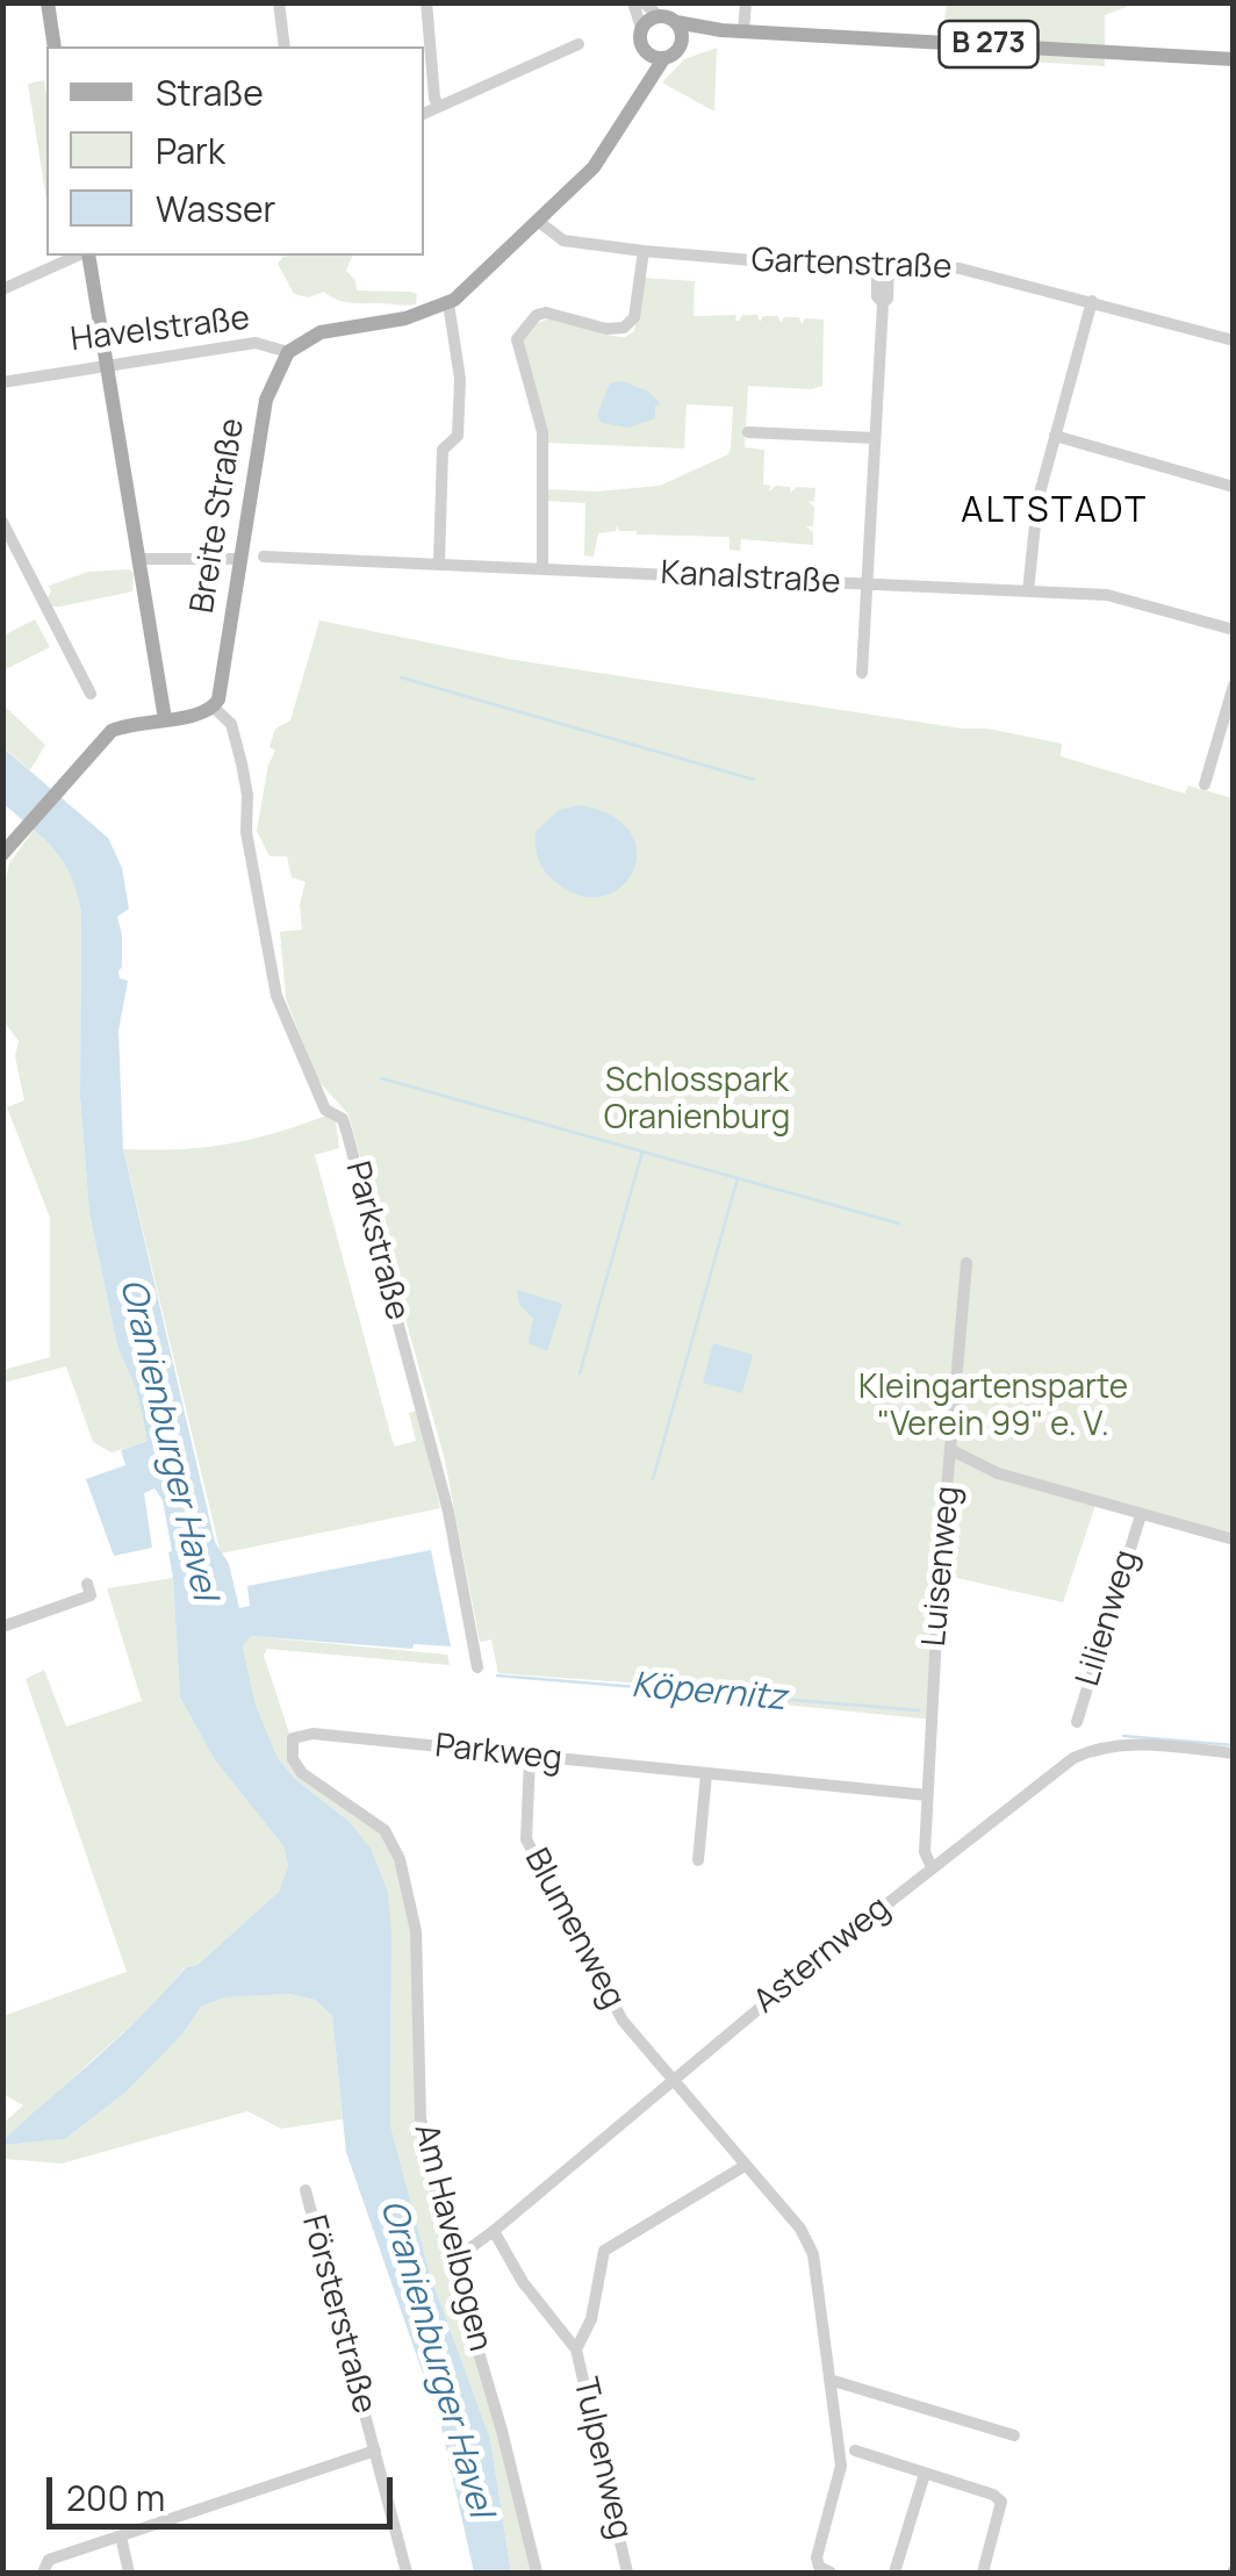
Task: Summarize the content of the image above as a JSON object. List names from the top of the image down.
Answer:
{
  "streets": {
    "main road": ["B 273", "Havelstraße", "Breite Straße"],
    "street": [
      "Gartenstraße",
      "Kanalstraße",
      "Parkstraße",
      "Luisenweg",
      "Lilienweg",
      "Parkweg",
      "Blumenweg",
      "Asternweg",
      "Am Havelbogen",
      "Försterstraße",
      "Tulpenweg"
    ]
  },
  "crossings": [
    ["B 273", "Havelstraße"],
    ["Gartenstraße", "Havelstraße"],
    ["Havelstraße", "Breite Straße"],
    ["Breite Straße", "Parkstraße"],
    ["Luisenweg", "Lilienweg"],
    ["Luisenweg", "Parkweg"],
    ["Luisenweg", "Asternweg"],
    ["Parkweg", "Blumenweg"],
    ["Parkweg", "Am Havelbogen"],
    ["Blumenweg", "Asternweg"],
    ["Asternweg", "Am Havelbogen"],
    ["Asternweg", "Tulpenweg"]
  ],
  "districts": ["ALTSTADT"],
  "water": ["Oranienburger Havel", "Köpernitz"],
  "parks": ["Schlosspark Oranienburg", "Kleingartensparte \"Verein 99\" e. V."],
  "legend": ["Straße", "Park", "Wasser"],
  "scale_bar": "200 m"
}
